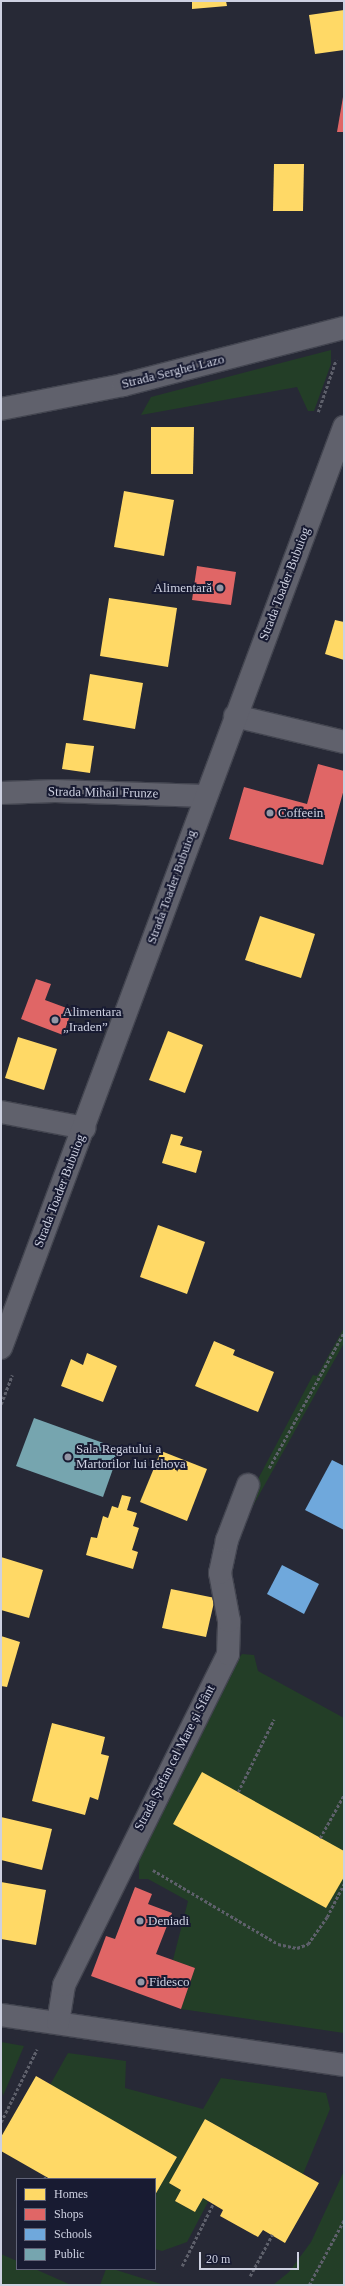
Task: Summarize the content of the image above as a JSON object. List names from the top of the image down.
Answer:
{
  "streets": {
    "street": [
      "Strada Serghei Lazo",
      "Strada Toader Bubuiog",
      "Strada Mihail Frunze",
      "Strada Ștefan cel Mare și Sfânt"
    ]
  },
  "crossings": [
    ["Strada Toader Bubuiog", "Strada Mihail Frunze"]
  ],
  "places": [
    "Alimentară",
    "Coffeein",
    "Alimentara „Iraden”",
    "Sala Regatului a Martorilor lui Iehova",
    "Deniadi",
    "Fidesco"
  ],
  "legend": [
    "Homes",
    "Shops",
    "Schools",
    "Public"
  ],
  "scale_bar": "20 m"
}
